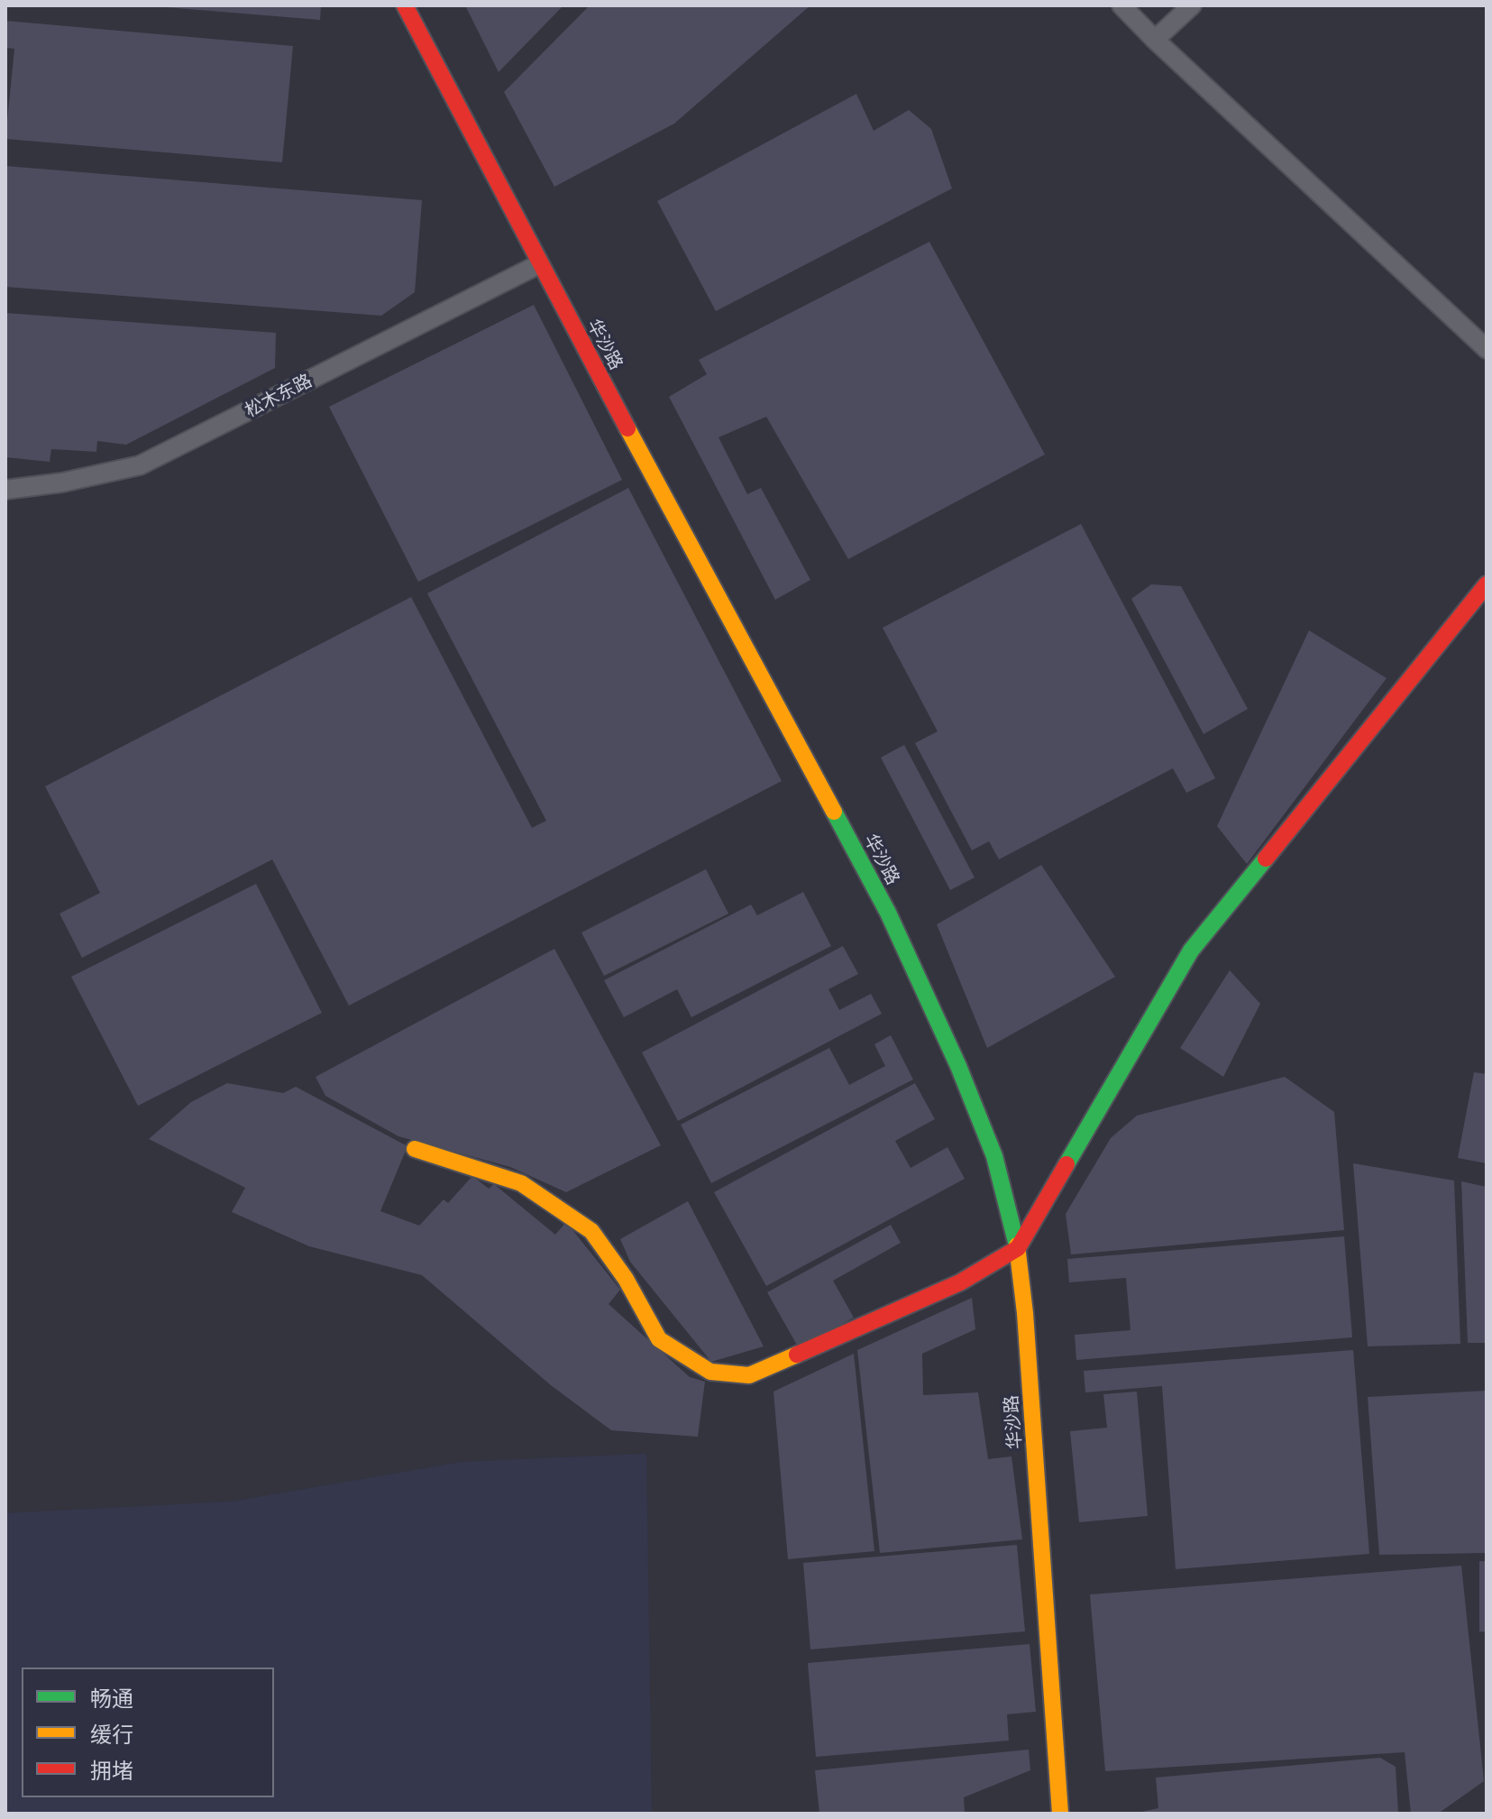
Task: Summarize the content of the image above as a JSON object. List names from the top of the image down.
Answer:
{
  "streets": {
    "street": ["华沙路", "松木东路"]
  },
  "crossings": [
    ["华沙路", "松木东路"]
  ],
  "legend": ["畅通", "缓行", "拥堵"]
}
